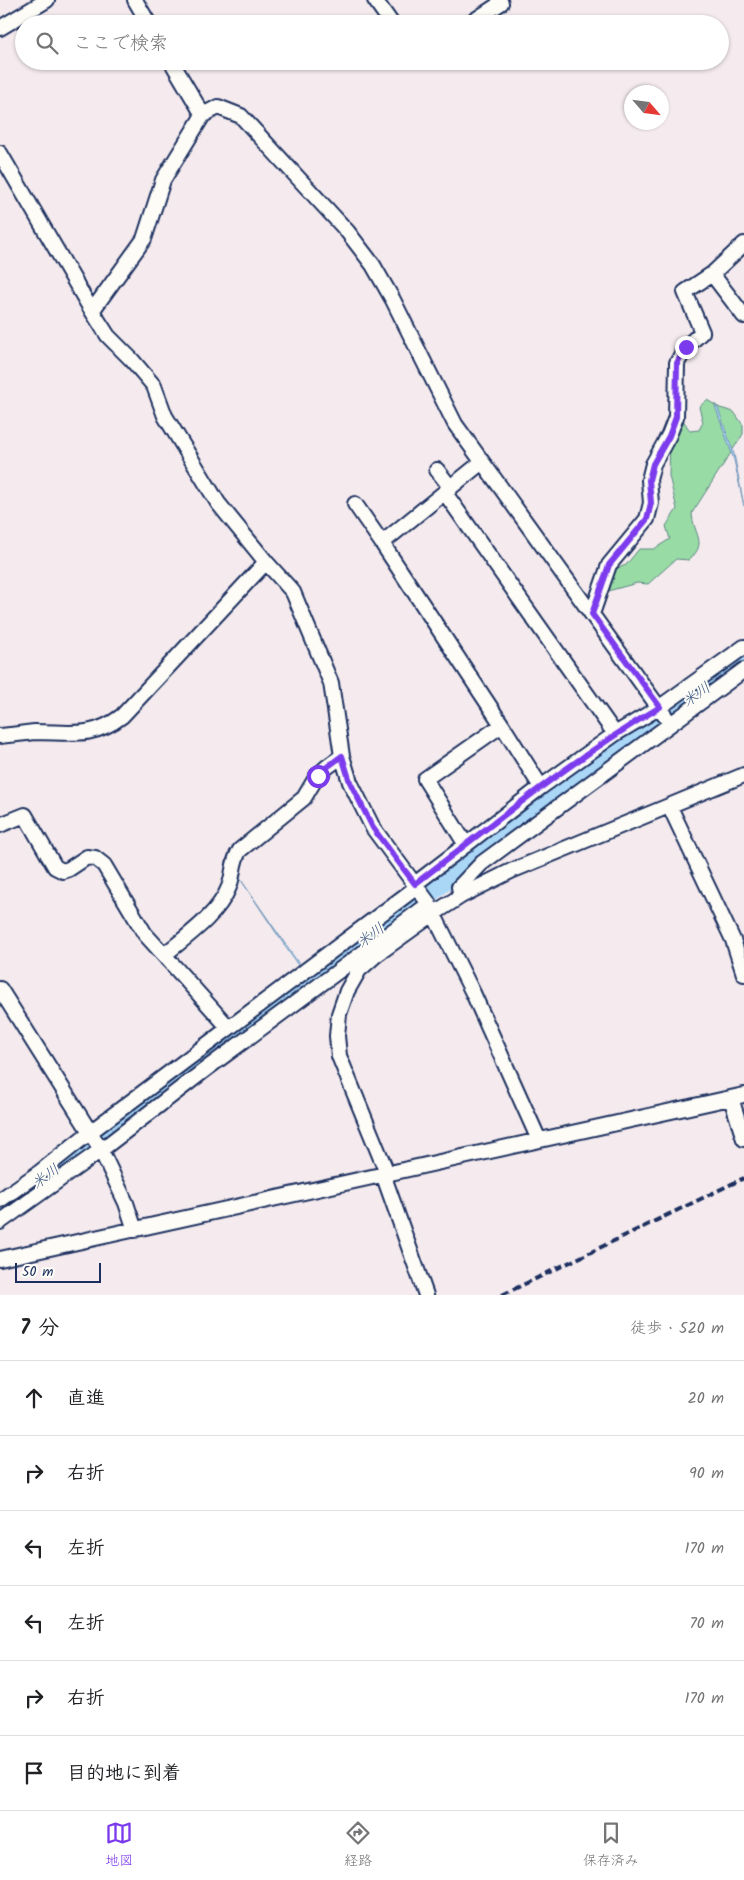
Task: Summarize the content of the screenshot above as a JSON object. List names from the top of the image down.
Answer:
{
  "water": ["米川"],
  "scale_bar": "50 m",
  "north": "bottom right",
  "page": {
    "search": "ここで検索",
    "scale": "50 m",
    "heading": ["7 分", "徒歩 · 520 m"],
    "list": [
      ["直進", "20 m"],
      ["右折", "90 m"],
      ["左折", "170 m"],
      ["左折", "70 m"],
      ["右折", "170 m"],
      "目的地に到着"
    ],
    "nav": ["地図", "経路", "保存済み"]
  }
}
